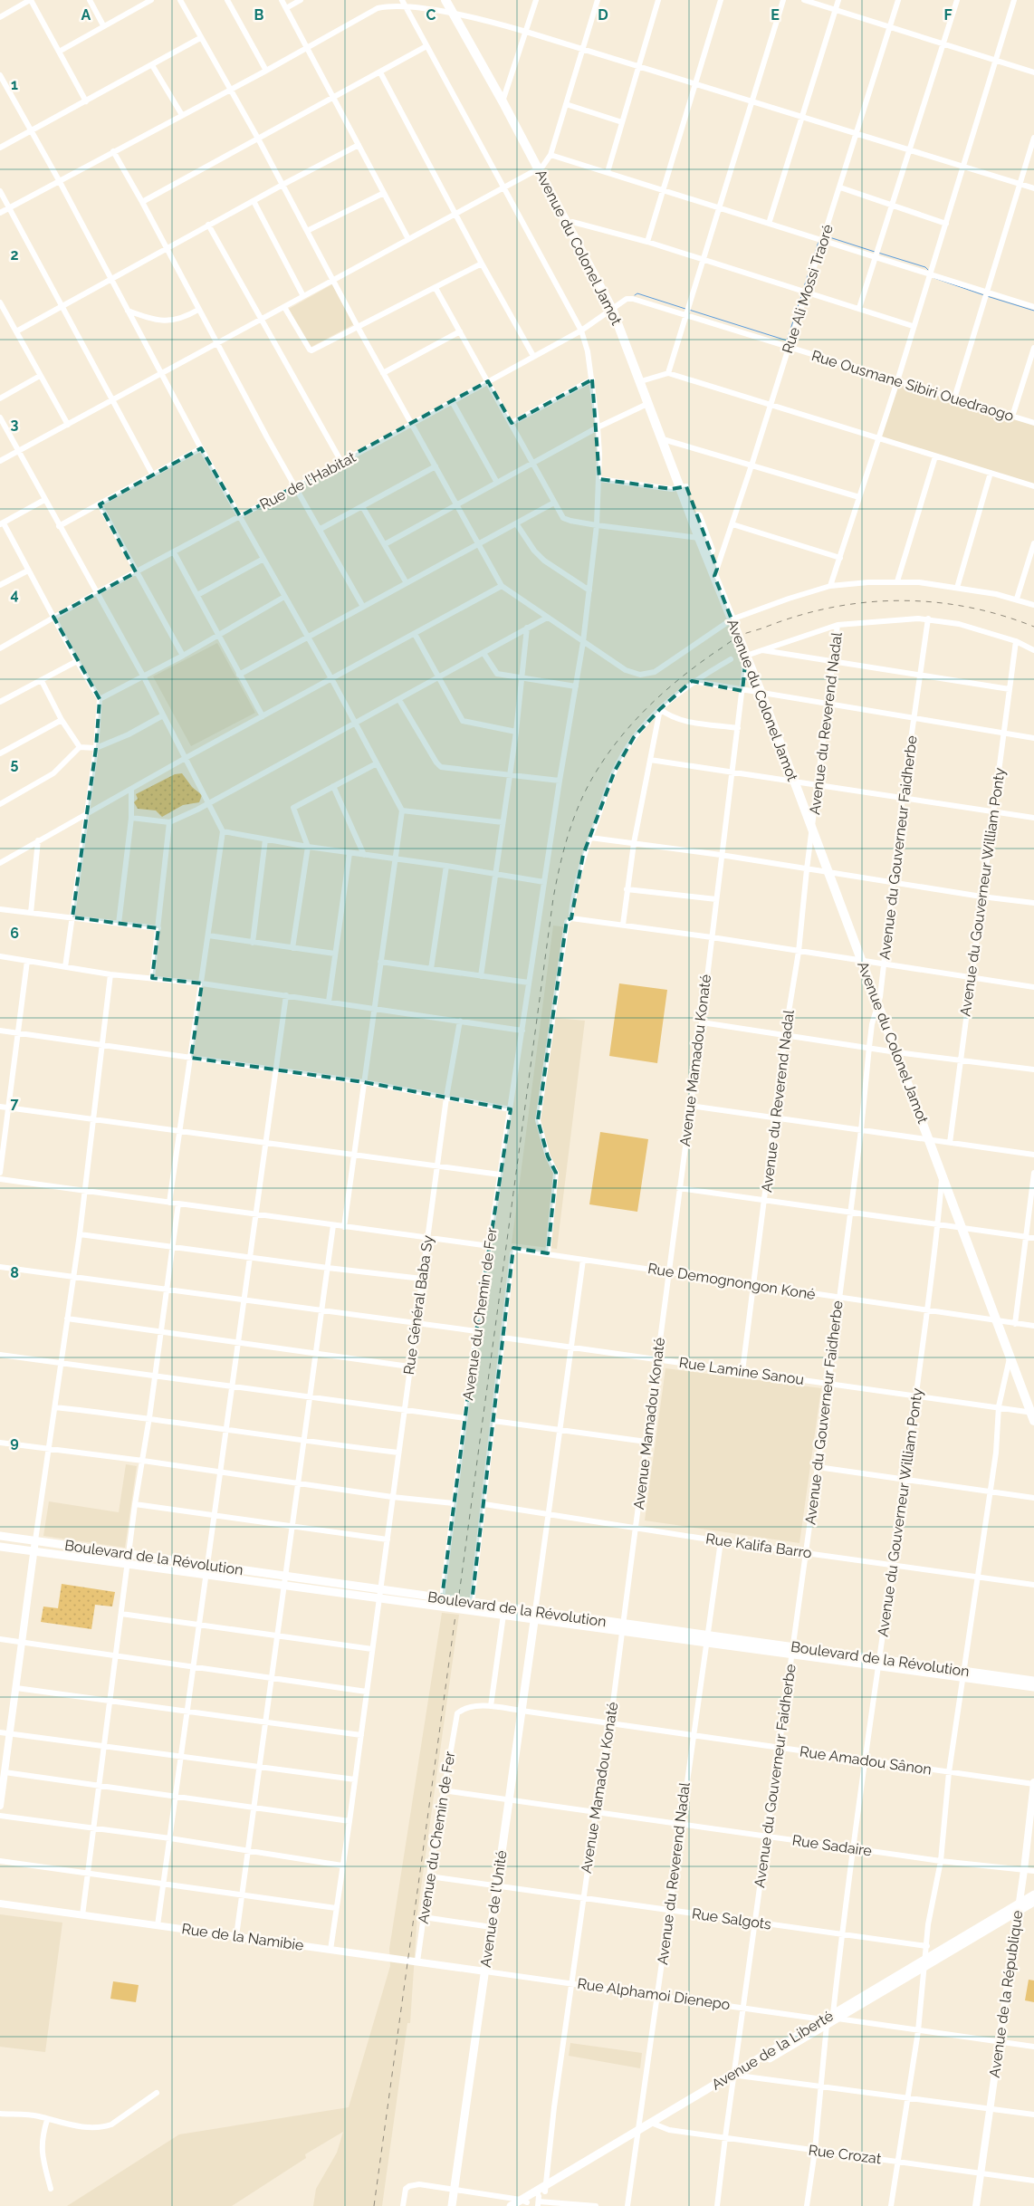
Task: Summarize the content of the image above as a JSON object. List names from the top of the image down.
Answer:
{
  "streets": {
    "main road": [
      "Avenue du Colonel Jamot",
      "Boulevard de la Révolution",
      "Avenue de l'Unité",
      "Avenue de la Liberté"
    ],
    "street": [
      "Rue Ali Mossi Traoré",
      "Rue Ousmane Sibiri Ouedraogo",
      "Rue de l'Habitat",
      "Avenue du Reverend Nadal",
      "Avenue du Gouverneur Faidherbe",
      "Avenue du Gouverneur William Ponty",
      "Avenue Mamadou Konaté",
      "Rue Demognongon Koné",
      "Rue Général Baba Sy",
      "Avenue du Chemin de Fer",
      "Rue Lamine Sanou",
      "Rue Kalifa Barro",
      "Rue Amadou Sânon",
      "Rue Sadaire",
      "Rue Salgots",
      "Rue de la Namibie",
      "Rue Alphamoi Dienepo",
      "Avenue de la République",
      "Rue Crozat"
    ]
  },
  "crossings": [
    ["Avenue du Colonel Jamot", "Rue Ali Mossi Traoré"],
    ["Avenue du Colonel Jamot", "Rue Ousmane Sibiri Ouedraogo"],
    ["Avenue du Colonel Jamot", "Rue de l'Habitat"],
    ["Avenue du Colonel Jamot", "Avenue du Reverend Nadal"],
    ["Avenue du Colonel Jamot", "Avenue du Gouverneur Faidherbe"],
    ["Avenue du Colonel Jamot", "Avenue du Gouverneur William Ponty"],
    ["Avenue du Colonel Jamot", "Avenue Mamadou Konaté"],
    ["Avenue du Colonel Jamot", "Rue Demognongon Koné"],
    ["Avenue du Colonel Jamot", "Avenue du Chemin de Fer"],
    ["Avenue du Colonel Jamot", "Rue Lamine Sanou"],
    ["Rue Ali Mossi Traoré", "Rue Ousmane Sibiri Ouedraogo"],
    ["Rue Ali Mossi Traoré", "Avenue du Chemin de Fer"],
    ["Rue Ousmane Sibiri Ouedraogo", "Rue de l'Habitat"],
    ["Avenue du Reverend Nadal", "Rue Demognongon Koné"],
    ["Avenue du Reverend Nadal", "Rue Lamine Sanou"],
    ["Avenue du Reverend Nadal", "Rue Kalifa Barro"],
    ["Avenue du Reverend Nadal", "Boulevard de la Révolution"],
    ["Avenue du Reverend Nadal", "Rue Amadou Sânon"],
    ["Avenue du Reverend Nadal", "Rue Sadaire"],
    ["Avenue du Reverend Nadal", "Rue Salgots"],
    ["Avenue du Reverend Nadal", "Rue Alphamoi Dienepo"],
    ["Avenue du Reverend Nadal", "Avenue de la Liberté"],
    ["Avenue du Gouverneur Faidherbe", "Rue Demognongon Koné"],
    ["Avenue du Gouverneur Faidherbe", "Rue Lamine Sanou"],
    ["Avenue du Gouverneur Faidherbe", "Rue Kalifa Barro"],
    ["Avenue du Gouverneur Faidherbe", "Boulevard de la Révolution"],
    ["Avenue du Gouverneur Faidherbe", "Rue Amadou Sânon"],
    ["Avenue du Gouverneur Faidherbe", "Rue Sadaire"],
    ["Avenue du Gouverneur Faidherbe", "Rue Salgots"],
    ["Avenue du Gouverneur Faidherbe", "Rue Alphamoi Dienepo"],
    ["Avenue du Gouverneur Faidherbe", "Avenue de la Liberté"],
    ["Avenue du Gouverneur Faidherbe", "Rue Crozat"],
    ["Avenue du Gouverneur William Ponty", "Rue Demognongon Koné"],
    ["Avenue du Gouverneur William Ponty", "Rue Lamine Sanou"],
    ["Avenue du Gouverneur William Ponty", "Rue Kalifa Barro"],
    ["Avenue du Gouverneur William Ponty", "Boulevard de la Révolution"],
    ["Avenue du Gouverneur William Ponty", "Rue Amadou Sânon"],
    ["Avenue du Gouverneur William Ponty", "Rue Sadaire"],
    ["Avenue du Gouverneur William Ponty", "Rue Salgots"],
    ["Avenue du Gouverneur William Ponty", "Avenue de la Liberté"],
    ["Avenue Mamadou Konaté", "Rue Demognongon Koné"],
    ["Avenue Mamadou Konaté", "Rue Lamine Sanou"],
    ["Avenue Mamadou Konaté", "Rue Kalifa Barro"],
    ["Avenue Mamadou Konaté", "Boulevard de la Révolution"],
    ["Avenue Mamadou Konaté", "Rue Amadou Sânon"],
    ["Avenue Mamadou Konaté", "Rue Sadaire"],
    ["Avenue Mamadou Konaté", "Rue Salgots"],
    ["Avenue Mamadou Konaté", "Rue Alphamoi Dienepo"],
    ["Avenue Mamadou Konaté", "Avenue de la Liberté"],
    ["Rue Demognongon Koné", "Avenue du Chemin de Fer"],
    ["Rue Général Baba Sy", "Boulevard de la Révolution"],
    ["Rue Général Baba Sy", "Rue de la Namibie"],
    ["Avenue du Chemin de Fer", "Rue Lamine Sanou"],
    ["Avenue du Chemin de Fer", "Rue Kalifa Barro"],
    ["Avenue du Chemin de Fer", "Boulevard de la Révolution"],
    ["Avenue du Chemin de Fer", "Rue Amadou Sânon"],
    ["Avenue du Chemin de Fer", "Rue Sadaire"],
    ["Avenue du Chemin de Fer", "Rue Salgots"],
    ["Avenue du Chemin de Fer", "Rue de la Namibie"],
    ["Boulevard de la Révolution", "Avenue de l'Unité"],
    ["Rue Amadou Sânon", "Avenue de l'Unité"],
    ["Rue Amadou Sânon", "Avenue de la République"],
    ["Rue Sadaire", "Avenue de l'Unité"],
    ["Rue Sadaire", "Avenue de la République"],
    ["Avenue de l'Unité", "Rue Salgots"],
    ["Avenue de l'Unité", "Rue de la Namibie"],
    ["Avenue de l'Unité", "Rue Alphamoi Dienepo"],
    ["Rue de la Namibie", "Rue Alphamoi Dienepo"],
    ["Rue Alphamoi Dienepo", "Avenue de la Liberté"],
    ["Avenue de la République", "Avenue de la Liberté"],
    ["Avenue de la République", "Rue Crozat"],
    ["Avenue de la Liberté", "Rue Crozat"]
  ],
  "grid": {
    "columns": [
      "A",
      "B",
      "C",
      "D",
      "E",
      "F"
    ],
    "rows": [
      "1",
      "2",
      "3",
      "4",
      "5",
      "6",
      "7",
      "8",
      "9"
    ]
  }
}
